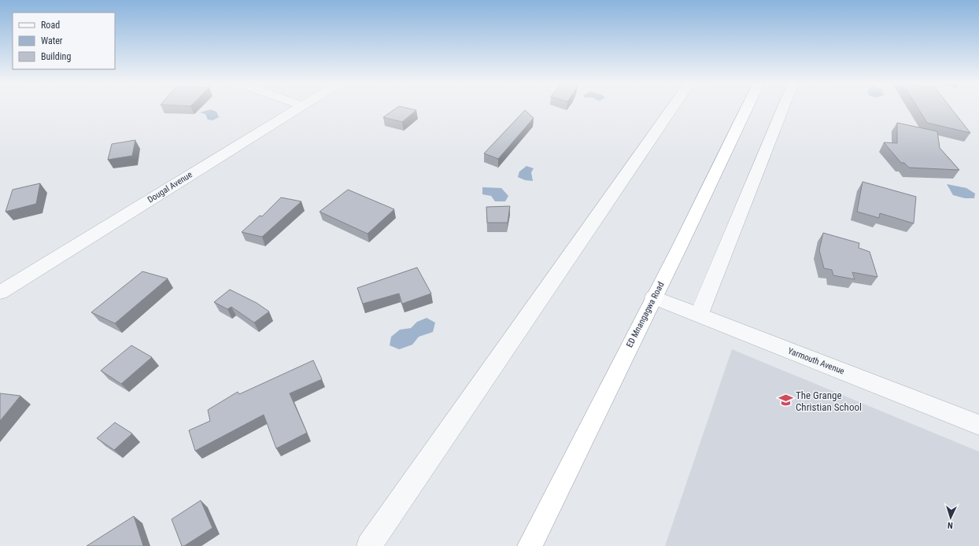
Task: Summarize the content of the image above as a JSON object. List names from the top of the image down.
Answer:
{
  "streets": {
    "highway": ["ED Mnangagwa Road"],
    "street": ["Dougal Avenue", "Yarmouth Avenue"]
  },
  "crossings": [
    ["ED Mnangagwa Road", "Yarmouth Avenue"]
  ],
  "places": {
    "school or university": ["The Grange Christian School"]
  },
  "legend": ["Road", "Water", "Building"],
  "north": "bottom"
}
